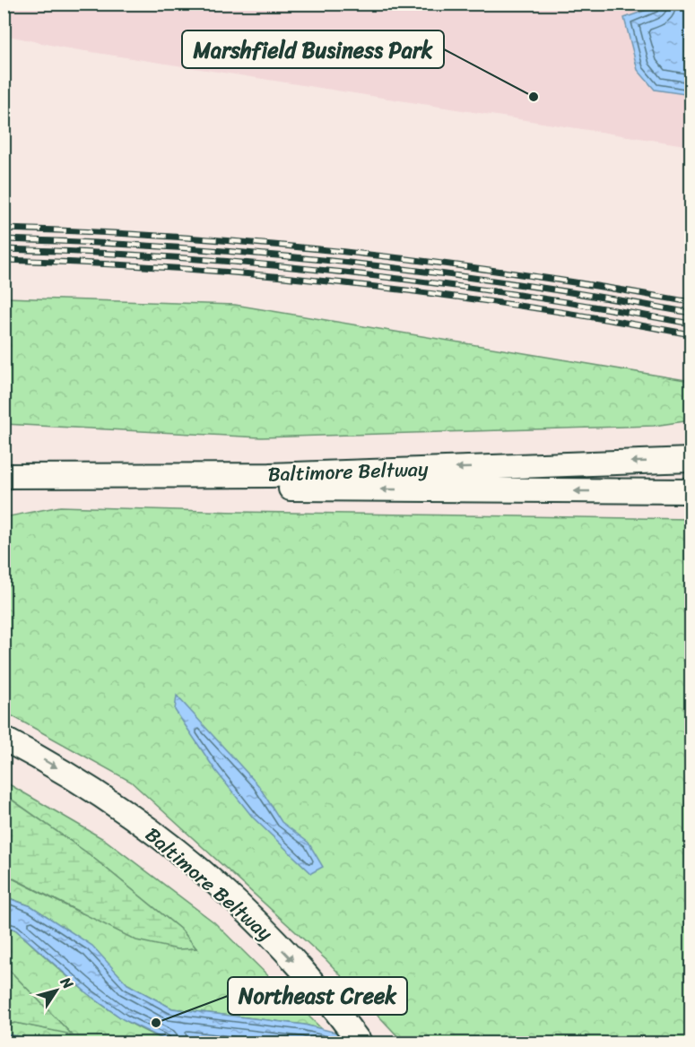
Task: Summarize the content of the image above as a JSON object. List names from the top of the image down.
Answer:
{
  "streets": {
    "highway": ["Baltimore Beltway"]
  },
  "places": ["Marshfield Business Park", "Northeast Creek"],
  "north": "top right"
}
